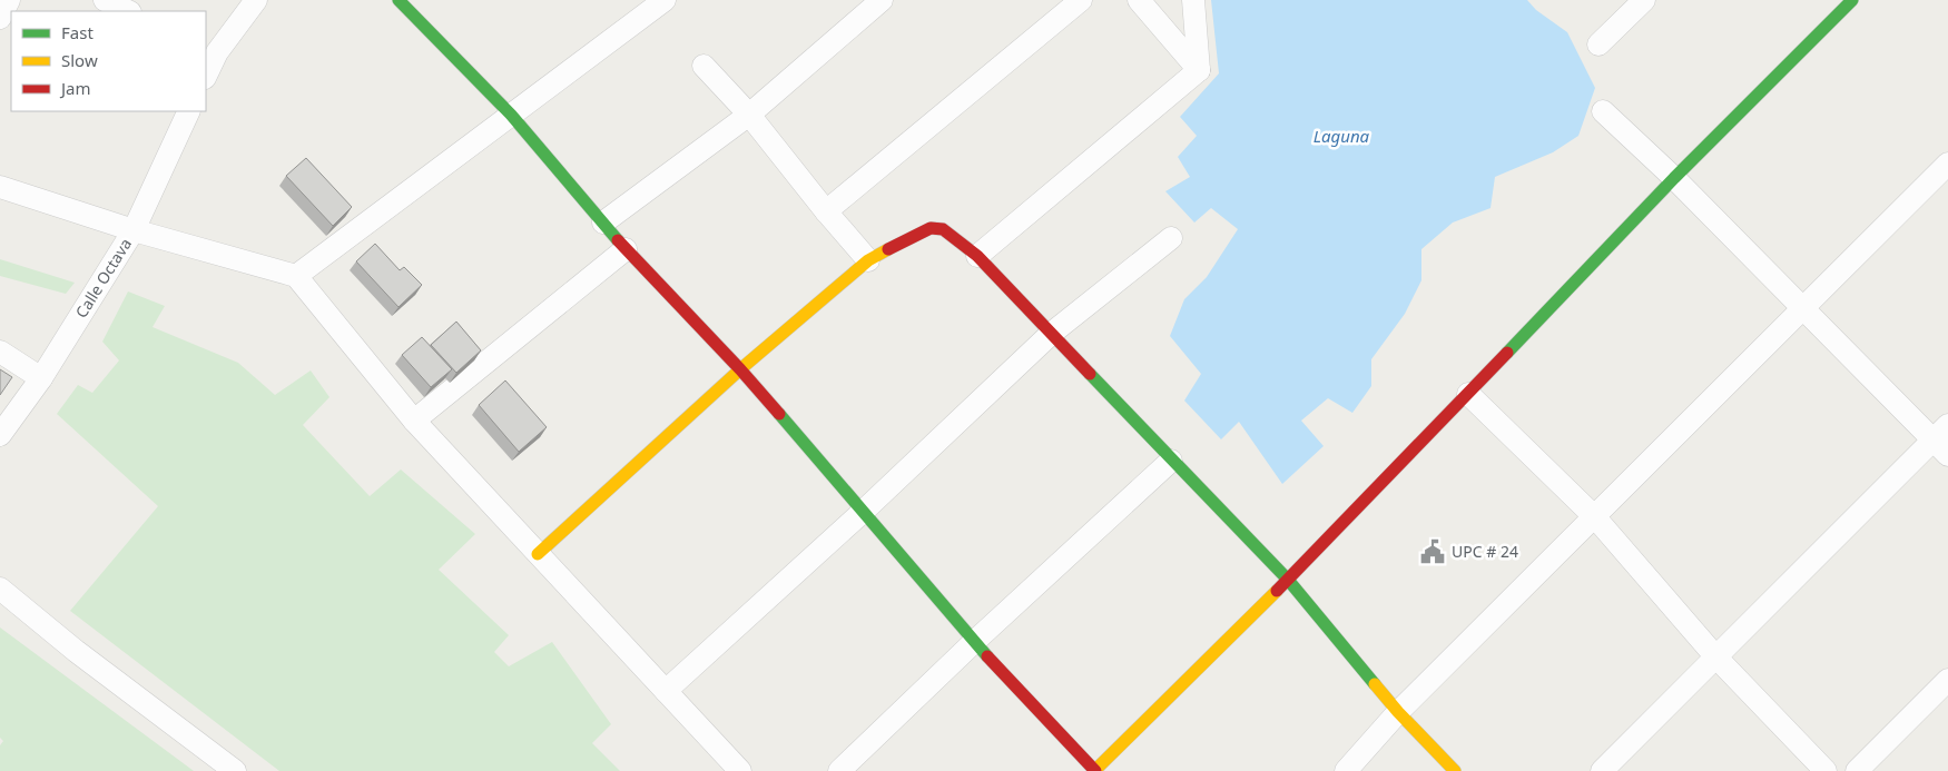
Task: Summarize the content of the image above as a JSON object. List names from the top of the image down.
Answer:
{
  "streets": {
    "street": ["Calle Octava"]
  },
  "water": ["Laguna"],
  "places": {
    "public building": ["UPC # 24"]
  },
  "legend": ["Fast", "Slow", "Jam"]
}
